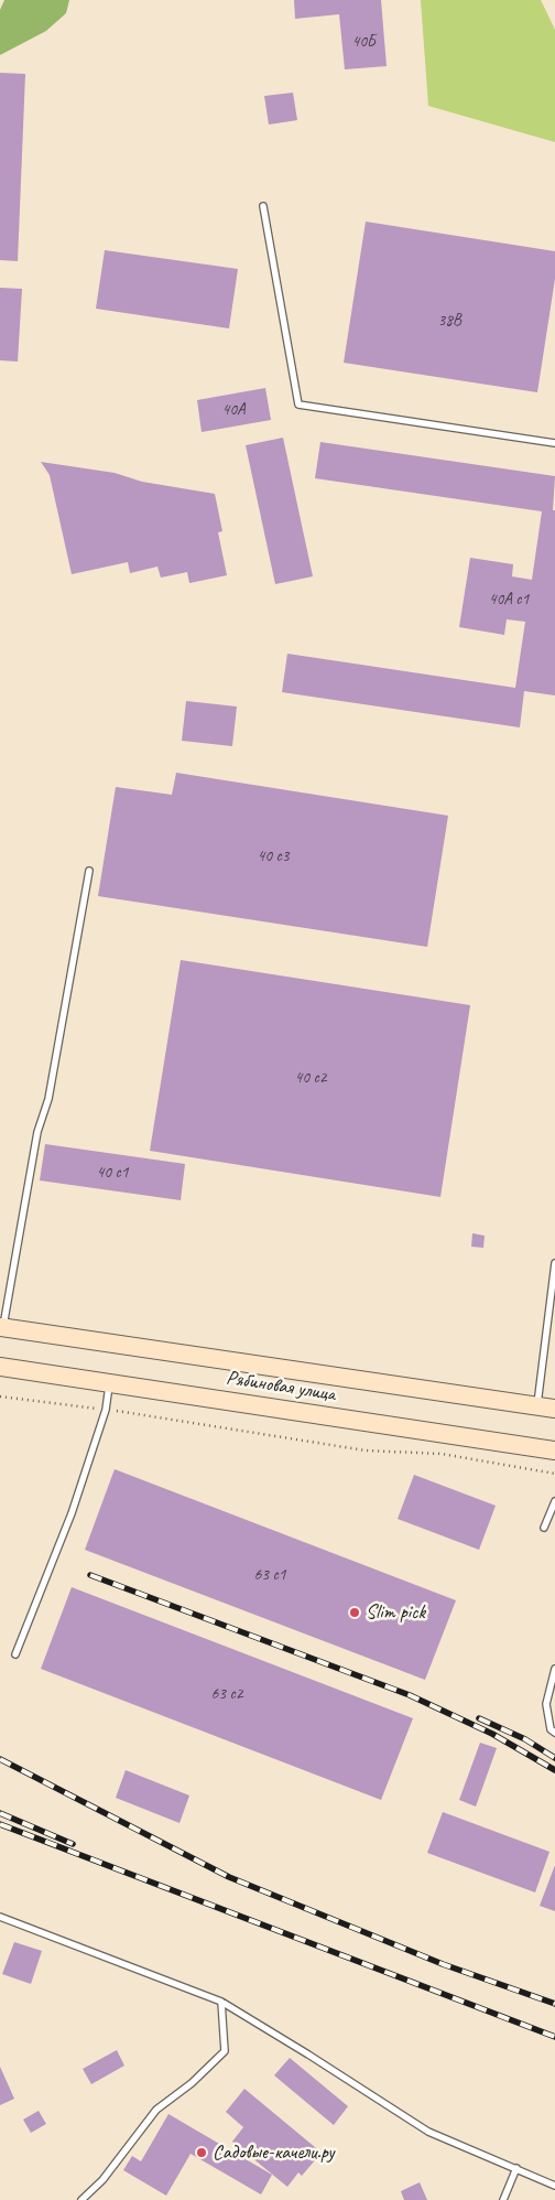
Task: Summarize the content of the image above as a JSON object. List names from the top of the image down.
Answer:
{
  "streets": {
    "main road": ["Рябиновая улица"]
  },
  "places": ["Slim pick", "Садовые-качели.ру"],
  "house_numbers": [
    "40Б",
    "38В",
    "40А",
    "40А с1",
    "40 с3",
    "40 с2",
    "40 с1",
    "63 с1",
    "63 с2"
  ]
}
